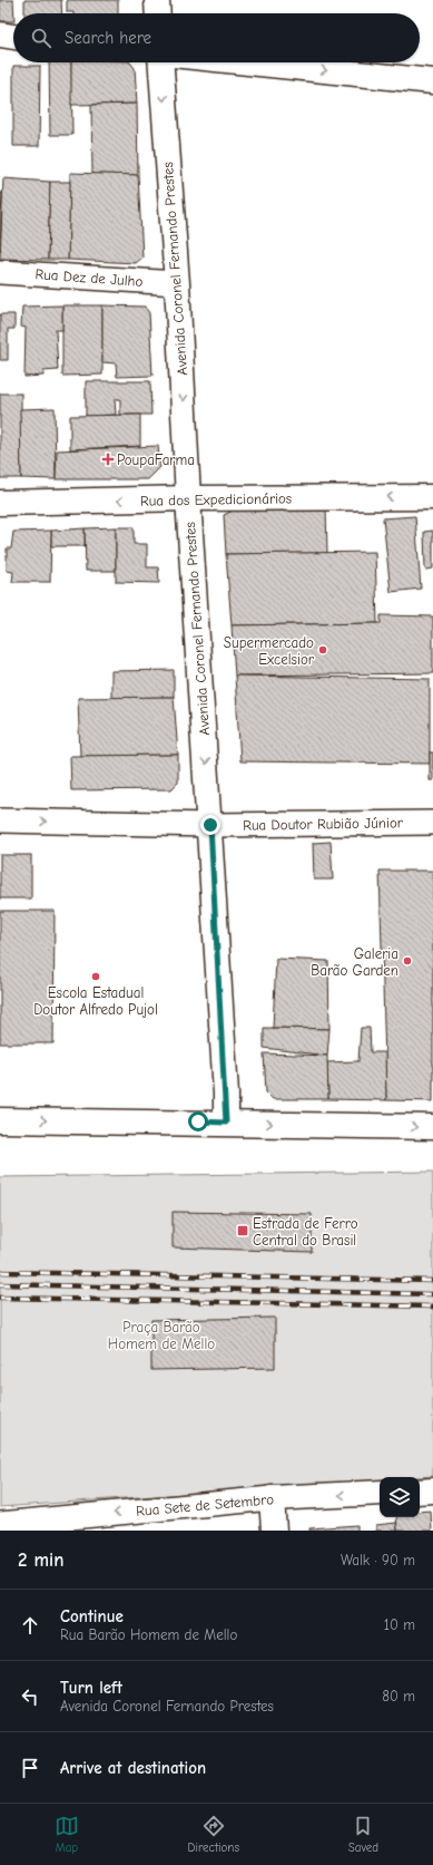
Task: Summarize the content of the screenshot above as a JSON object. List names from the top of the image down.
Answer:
{
  "streets": {
    "street": [
      "Avenida Coronel Fernando Prestes",
      "Rua Dez de Julho",
      "Rua dos Expedicionários",
      "Rua Doutor Rubião Júnior",
      "Rua Sete de Setembro"
    ]
  },
  "crossings": [
    ["Avenida Coronel Fernando Prestes", "Rua Dez de Julho"],
    ["Avenida Coronel Fernando Prestes", "Rua dos Expedicionários"],
    ["Avenida Coronel Fernando Prestes", "Rua Doutor Rubião Júnior"]
  ],
  "one_way": [
    "Avenida Coronel Fernando Prestes",
    "Rua dos Expedicionários",
    "Rua Doutor Rubião Júnior",
    "Rua Sete de Setembro"
  ],
  "parks": ["Praça Barão Homem de Mello"],
  "places": {
    "health": ["PoupaFarma"],
    "other": ["Supermercado Excelsior", "Galeria Barão Garden", "Escola Estadual Doutor Alfredo Pujol"],
    "transit": ["Estrada de Ferro Central do Brasil"]
  },
  "page": {
    "search": "Search here",
    "heading": ["2 min", "Walk · 90 m"],
    "list": [
      ["Continue", "Rua Barão Homem de Mello", "10 m"],
      ["Turn left", "Avenida Coronel Fernando Prestes", "80 m"],
      "Arrive at destination"
    ],
    "nav": ["Map", "Directions", "Saved"]
  }
}
